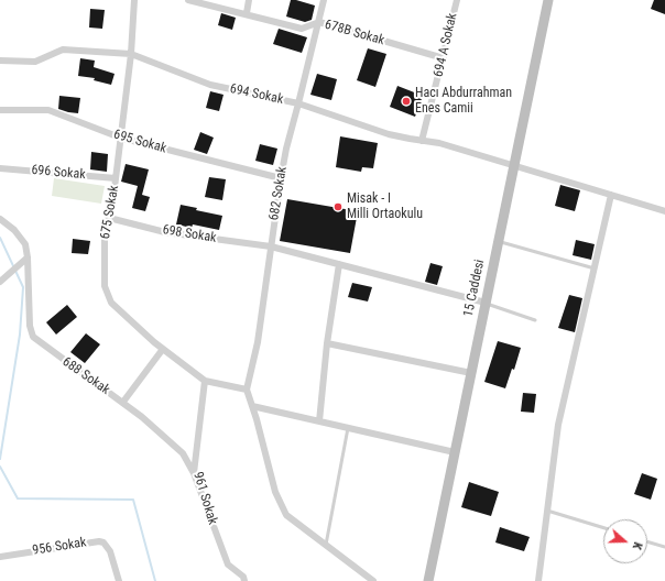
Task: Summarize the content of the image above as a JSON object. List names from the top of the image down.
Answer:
{
  "streets": {
    "street": [
      "678B Sokak",
      "694 A Sokak",
      "694 Sokak",
      "695 Sokak",
      "696 Sokak",
      "682 Sokak",
      "675 Sokak",
      "698 Sokak",
      "15 Caddesi",
      "688 Sokak",
      "961 Sokak",
      "956 Sokak"
    ]
  },
  "crossings": [
    ["678B Sokak", "694 A Sokak"],
    ["678B Sokak", "682 Sokak"],
    ["694 A Sokak", "694 Sokak"],
    ["694 Sokak", "682 Sokak"],
    ["694 Sokak", "675 Sokak"],
    ["694 Sokak", "15 Caddesi"],
    ["695 Sokak", "682 Sokak"],
    ["695 Sokak", "675 Sokak"],
    ["696 Sokak", "675 Sokak"],
    ["682 Sokak", "698 Sokak"],
    ["675 Sokak", "698 Sokak"],
    ["675 Sokak", "961 Sokak"],
    ["698 Sokak", "15 Caddesi"],
    ["688 Sokak", "961 Sokak"]
  ],
  "places": ["Hacı Abdurrahman Enes Camii", "Misak - I Milli Ortaokulu"],
  "north": "right"
}
